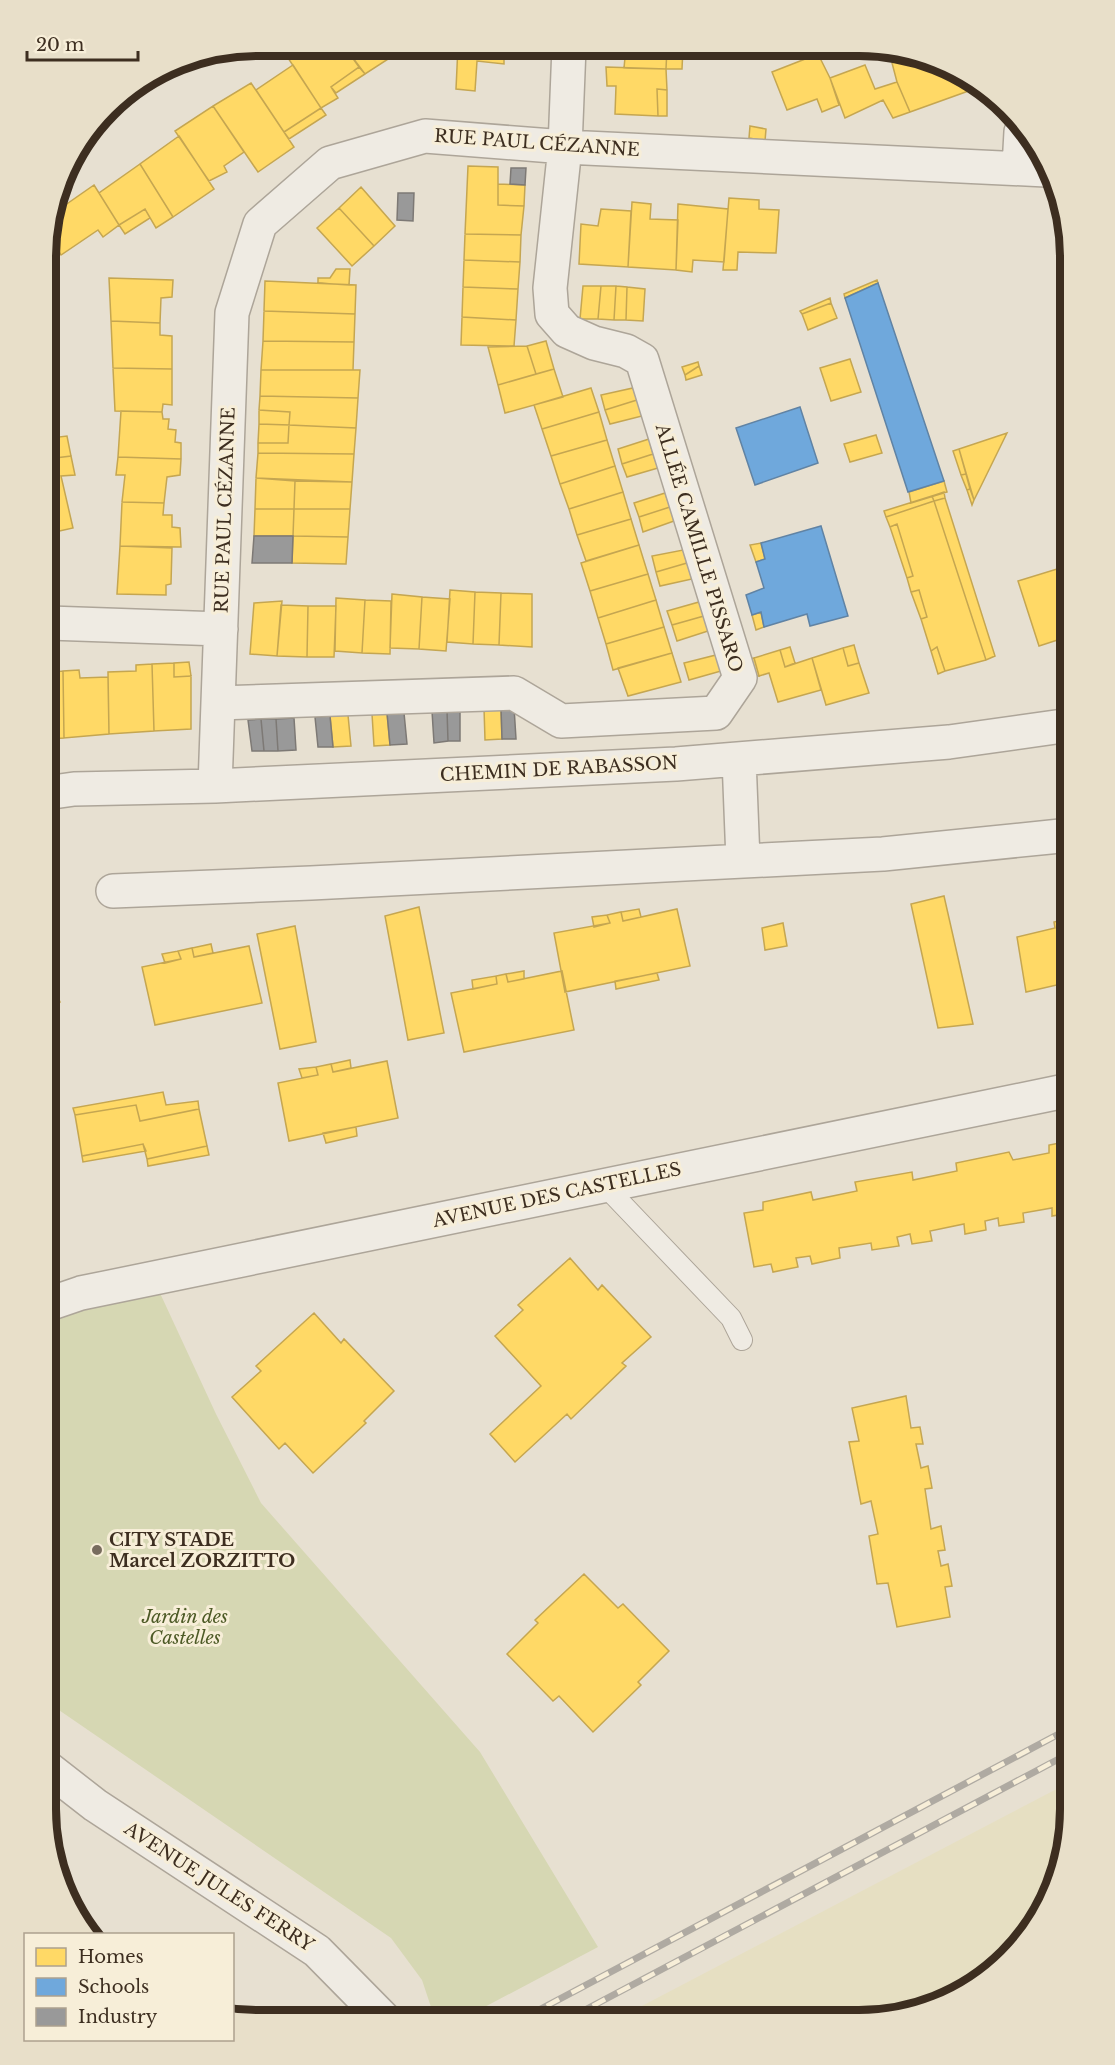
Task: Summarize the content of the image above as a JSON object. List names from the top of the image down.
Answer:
{
  "streets": {
    "street": [
      "RUE PAUL CÉZANNE",
      "ALLÉE CAMILLE PISSARO",
      "CHEMIN DE RABASSON",
      "AVENUE DES CASTELLES",
      "AVENUE JULES FERRY"
    ]
  },
  "crossings": [
    ["RUE PAUL CÉZANNE", "ALLÉE CAMILLE PISSARO"],
    ["RUE PAUL CÉZANNE", "CHEMIN DE RABASSON"]
  ],
  "parks": ["Jardin des Castelles"],
  "places": ["CITY STADE Marcel ZORZITTO"],
  "legend": ["Homes", "Schools", "Industry"],
  "scale_bar": "20 m"
}
